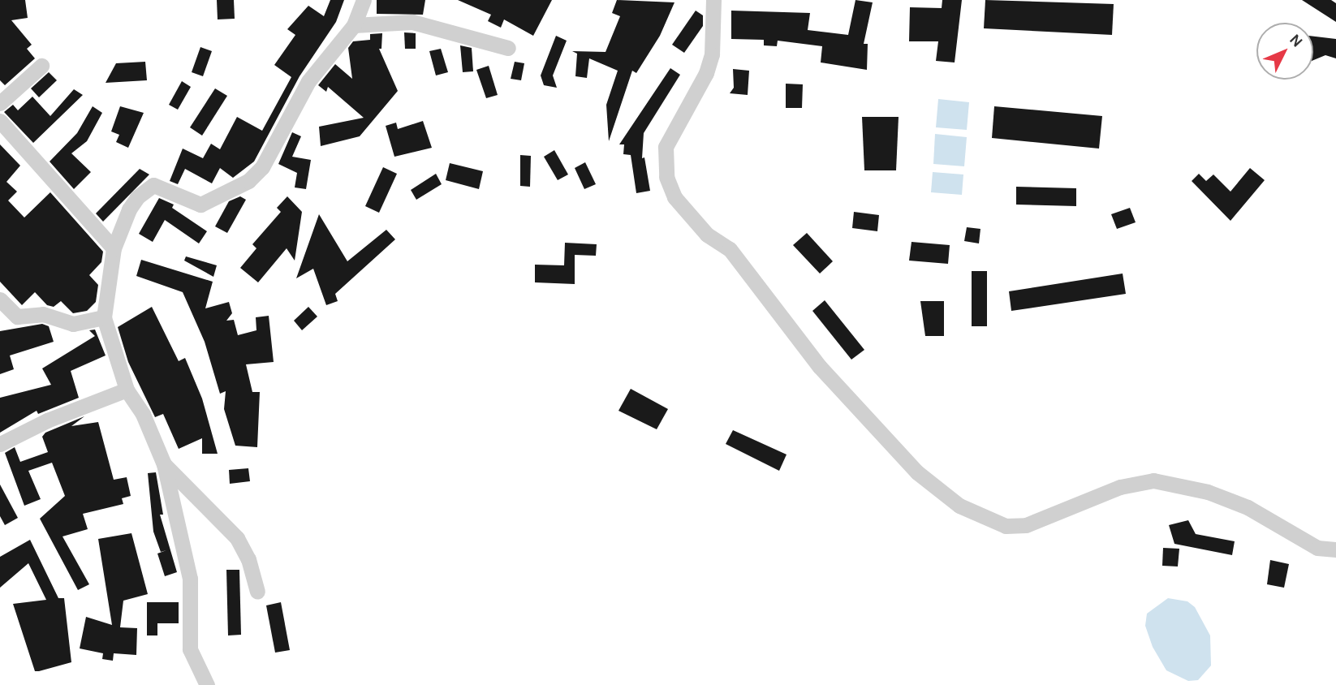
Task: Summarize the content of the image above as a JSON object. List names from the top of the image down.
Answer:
{
  "north": "top right"
}
